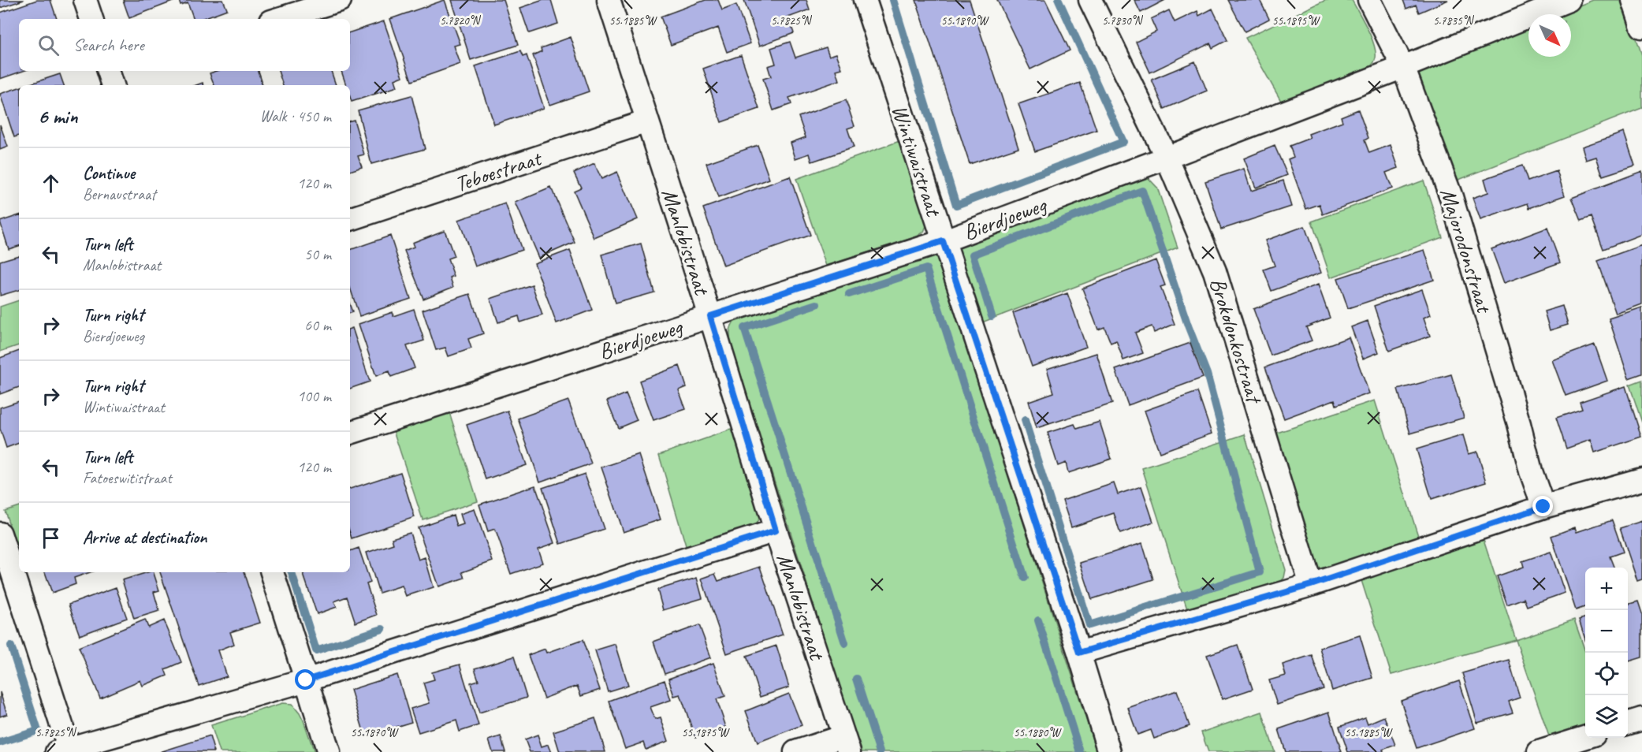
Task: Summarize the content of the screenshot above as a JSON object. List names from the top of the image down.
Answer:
{
  "streets": {
    "street": [
      "Wintiwaistraat",
      "Teboestraat",
      "Bierdjoeweg",
      "Manlobistraat",
      "Majorodonstraat",
      "Brokolonkostraat"
    ]
  },
  "crossings": [
    ["Wintiwaistraat", "Bierdjoeweg"],
    ["Teboestraat", "Manlobistraat"],
    ["Bierdjoeweg", "Manlobistraat"],
    ["Bierdjoeweg", "Majorodonstraat"],
    ["Bierdjoeweg", "Brokolonkostraat"]
  ],
  "north": "bottom right",
  "page": {
    "search": "Search here",
    "heading": ["6 min", "Walk · 450 m"],
    "list": [
      ["Continue", "Bernaustraat", "120 m"],
      ["Turn left", "Manlobistraat", "50 m"],
      ["Turn right", "Bierdjoeweg", "60 m"],
      ["Turn right", "Wintiwaistraat", "100 m"],
      ["Turn left", "Fatoeswitistraat", "120 m"],
      "Arrive at destination"
    ],
    "map_buttons": ["+", "−"]
  },
  "coordinates": [
    "5.7820°N",
    "55.1885°W",
    "5.7825°N",
    "55.1890°W",
    "5.7830°N",
    "55.1895°W",
    "5.7835°N",
    "55.1875°W",
    "55.1870°W",
    "55.1880°W"
  ]
}
